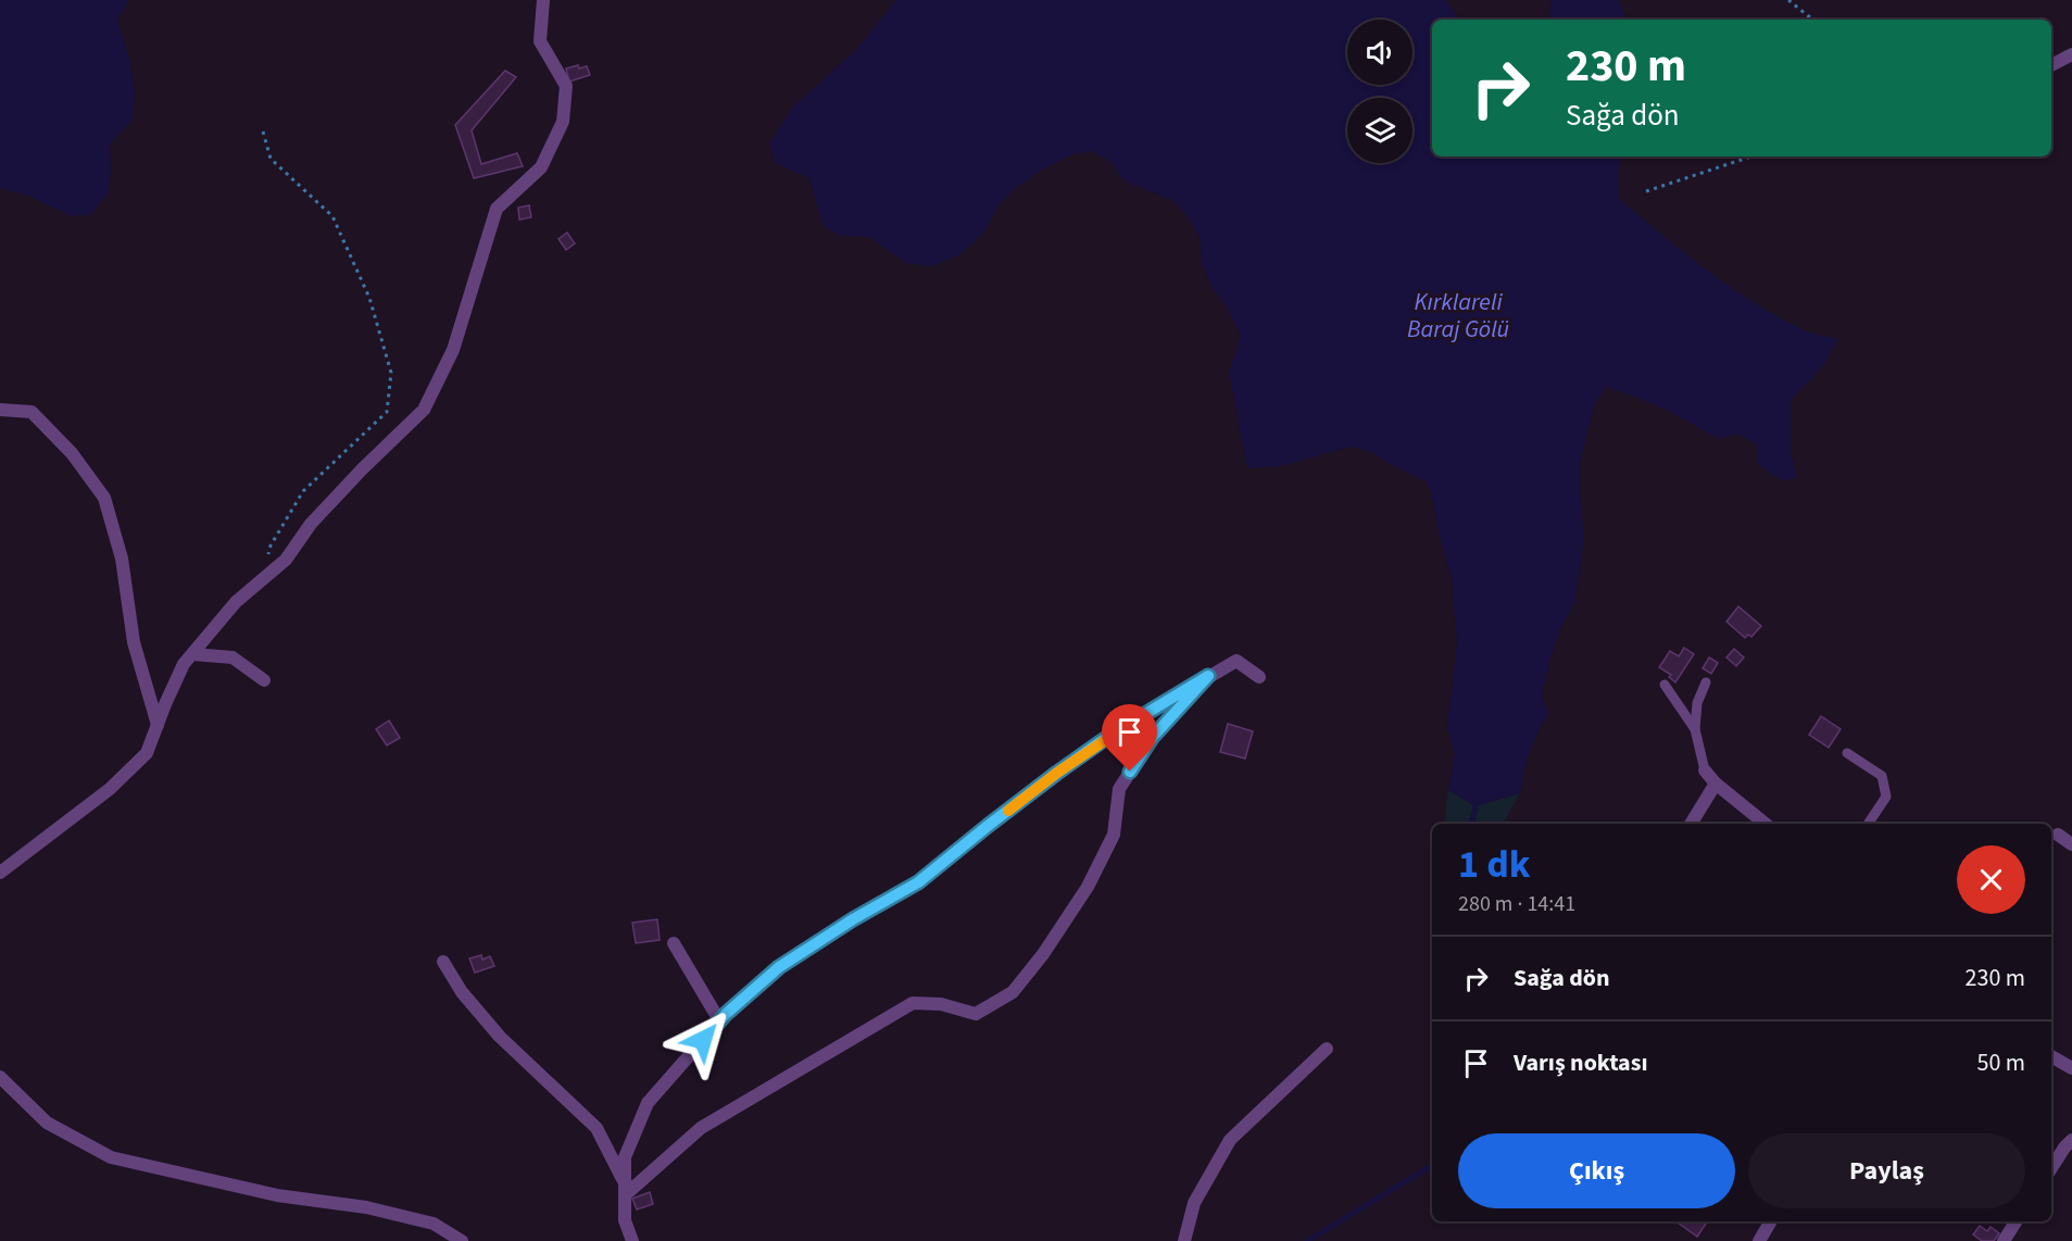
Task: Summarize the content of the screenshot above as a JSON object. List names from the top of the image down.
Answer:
{
  "water": ["Kırklareli Baraj Gölü"],
  "page": {
    "turn": ["230 m", "Sağa dön"],
    "heading": ["1 dk", "280 m · 14:41"],
    "list": [
      {
        "name": "Sağa dön",
        "value": "230 m"
      },
      {
        "name": "Varış noktası",
        "value": "50 m"
      }
    ],
    "buttons": ["Çıkış", "Paylaş"]
  }
}
